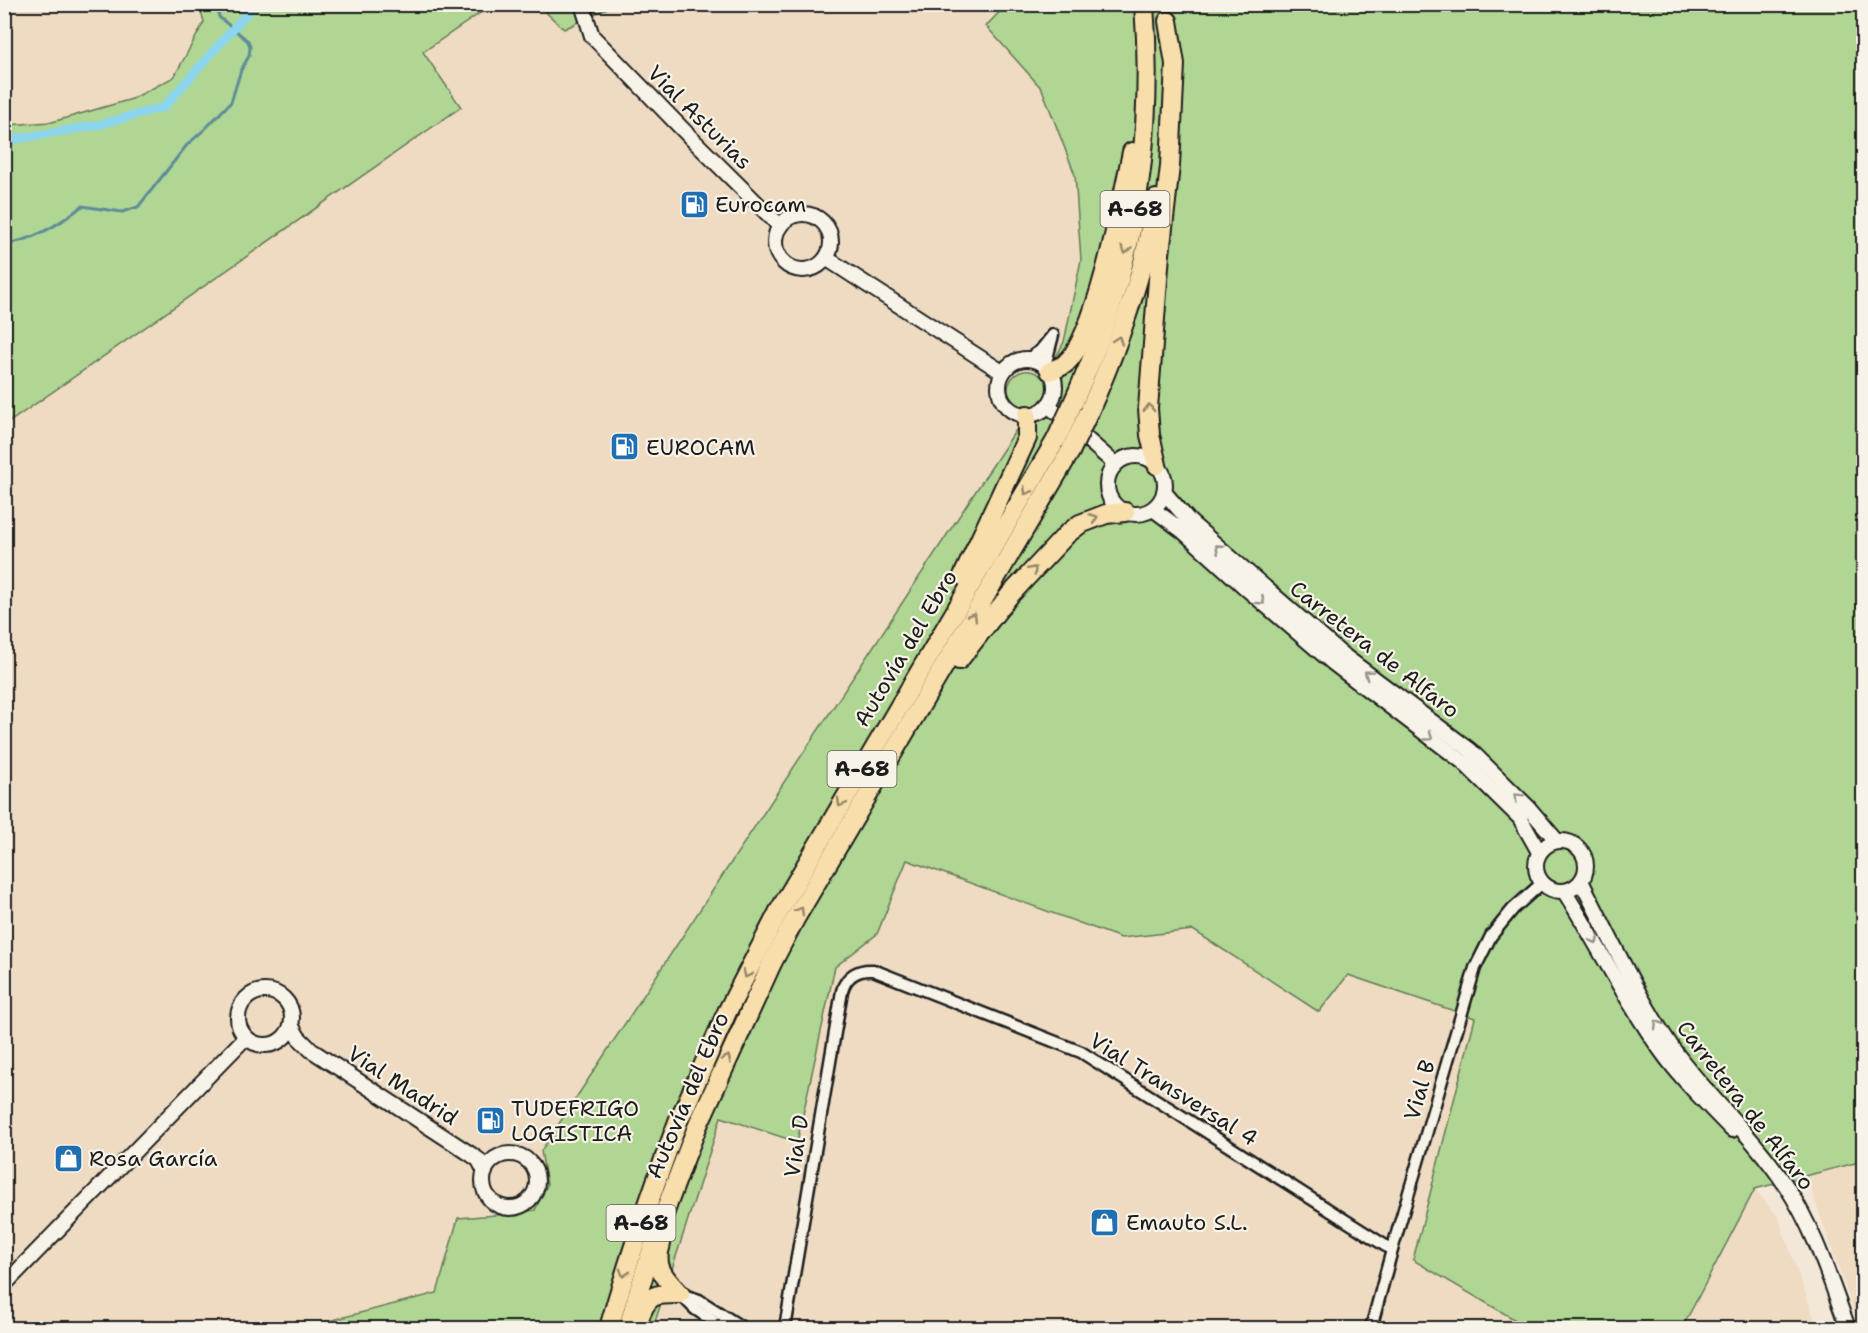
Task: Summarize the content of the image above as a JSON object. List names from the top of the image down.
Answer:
{
  "streets": {
    "highway": ["A-68", "Autovía del Ebro"],
    "main road": ["Vial Asturias", "Carretera de Alfaro", "Vial Madrid"],
    "street": ["Vial Transversal 4", "Vial B", "Vial D"]
  },
  "crossings": [
    ["Carretera de Alfaro", "Vial B"],
    ["Vial Transversal 4", "Vial B"],
    ["Vial Transversal 4", "Vial D"]
  ],
  "places": {
    "fuel station": ["Eurocam", "EUROCAM", "TUDEFRIGO LOGISTICA"],
    "shop": ["Rosa García", "Emauto S.L."]
  }
}
